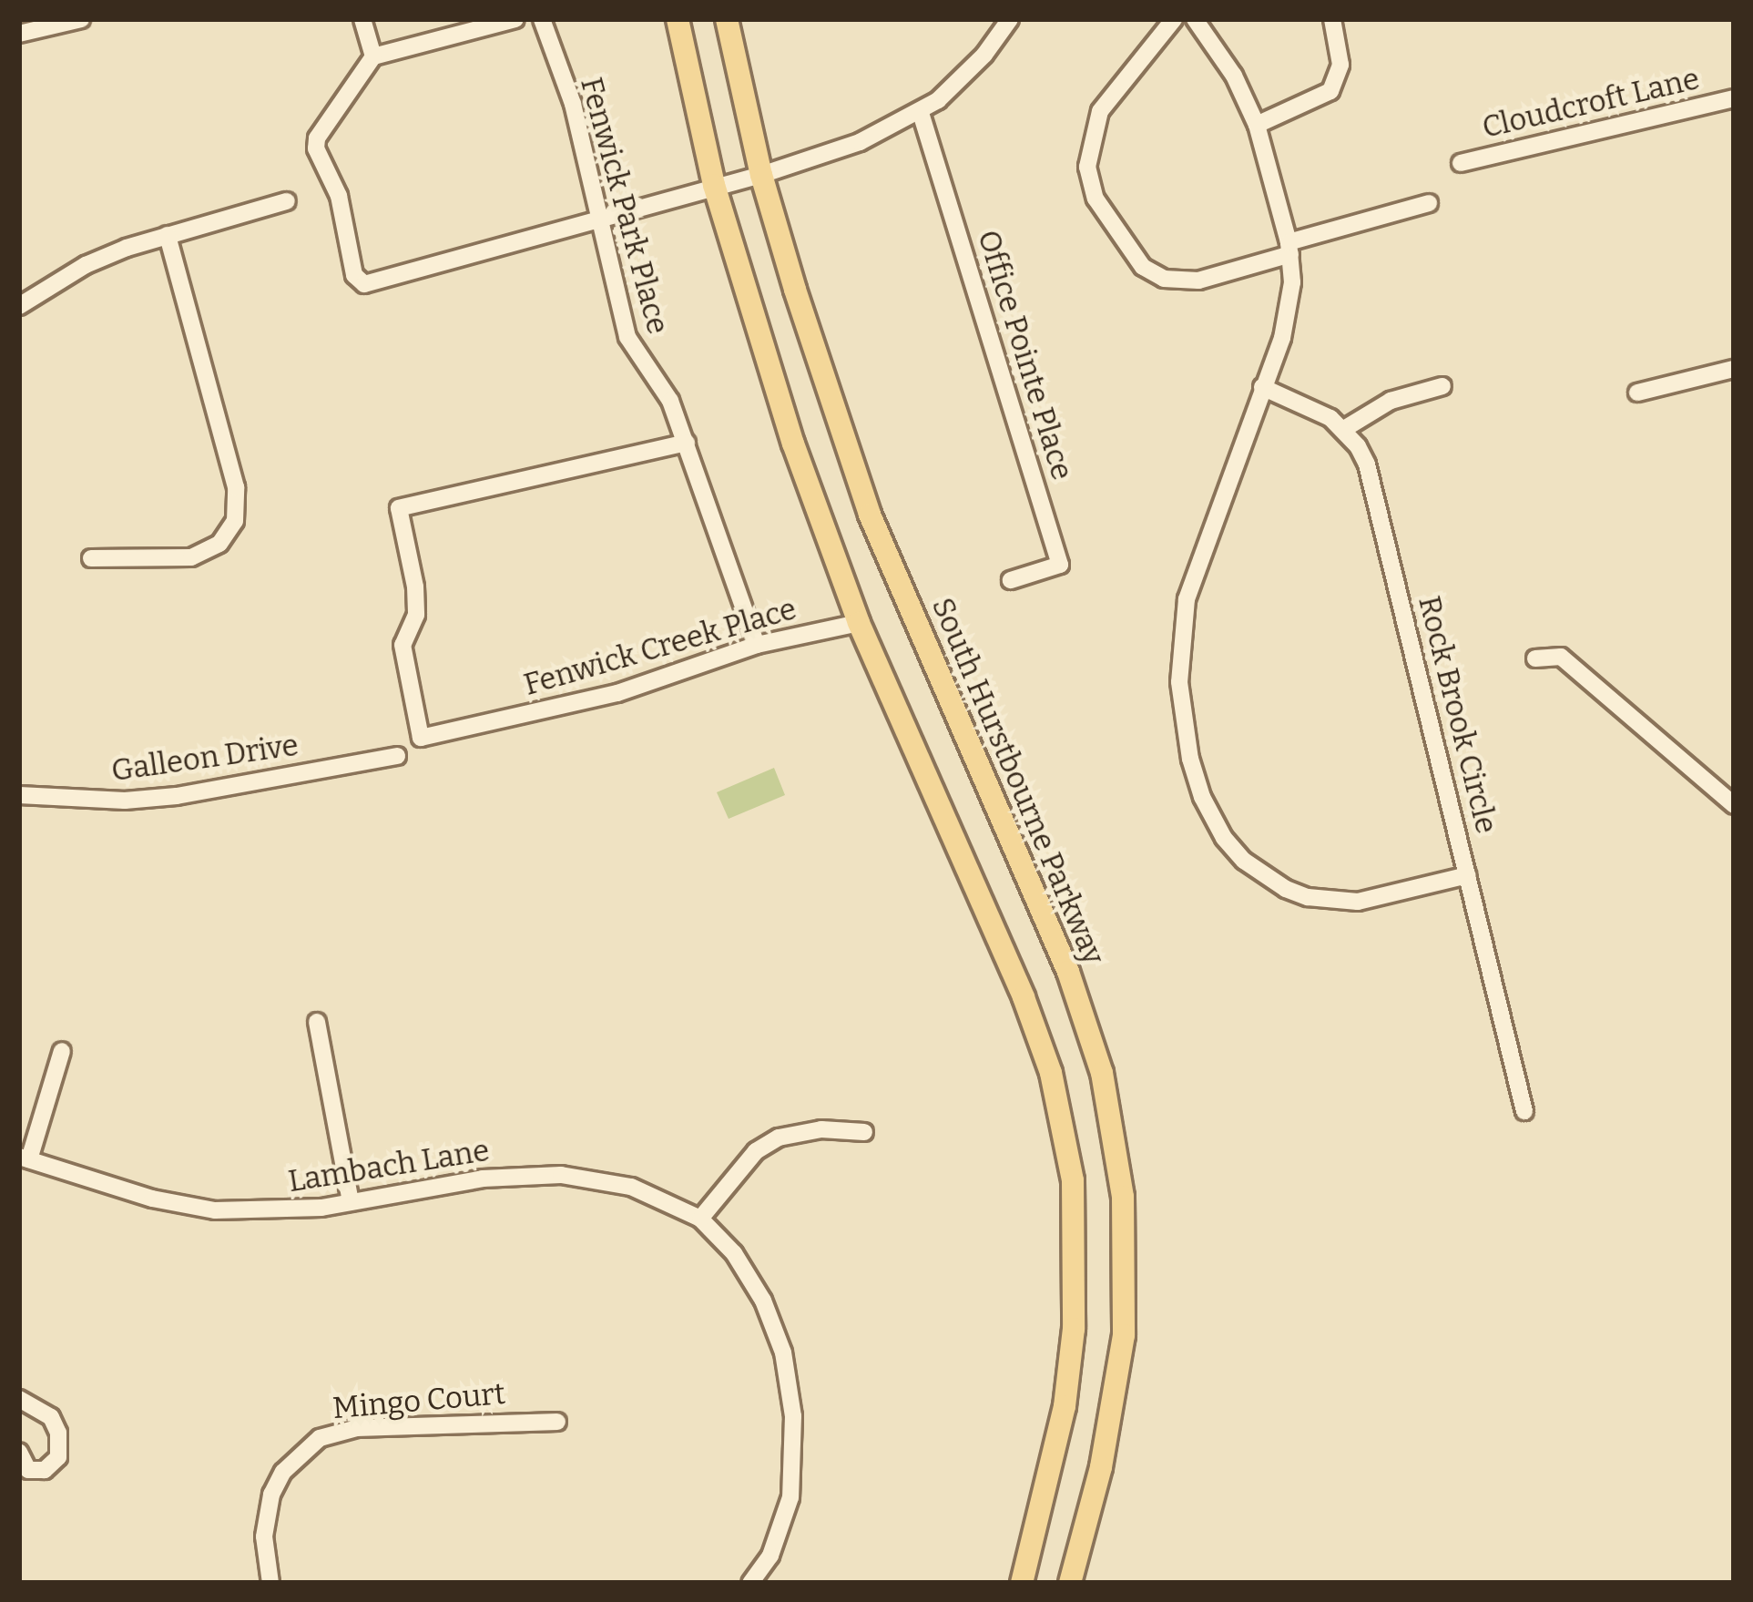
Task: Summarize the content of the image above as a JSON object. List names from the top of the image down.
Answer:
{
  "streets": {
    "main road": ["South Hurstbourne Parkway"],
    "street": [
      "Cloudcroft Lane",
      "Fenwick Park Place",
      "Office Pointe Place",
      "Fenwick Creek Place",
      "Rock Brook Circle",
      "Galleon Drive",
      "Lambach Lane",
      "Mingo Court"
    ]
  },
  "crossings": [
    ["Fenwick Park Place", "Fenwick Creek Place"]
  ]
}
